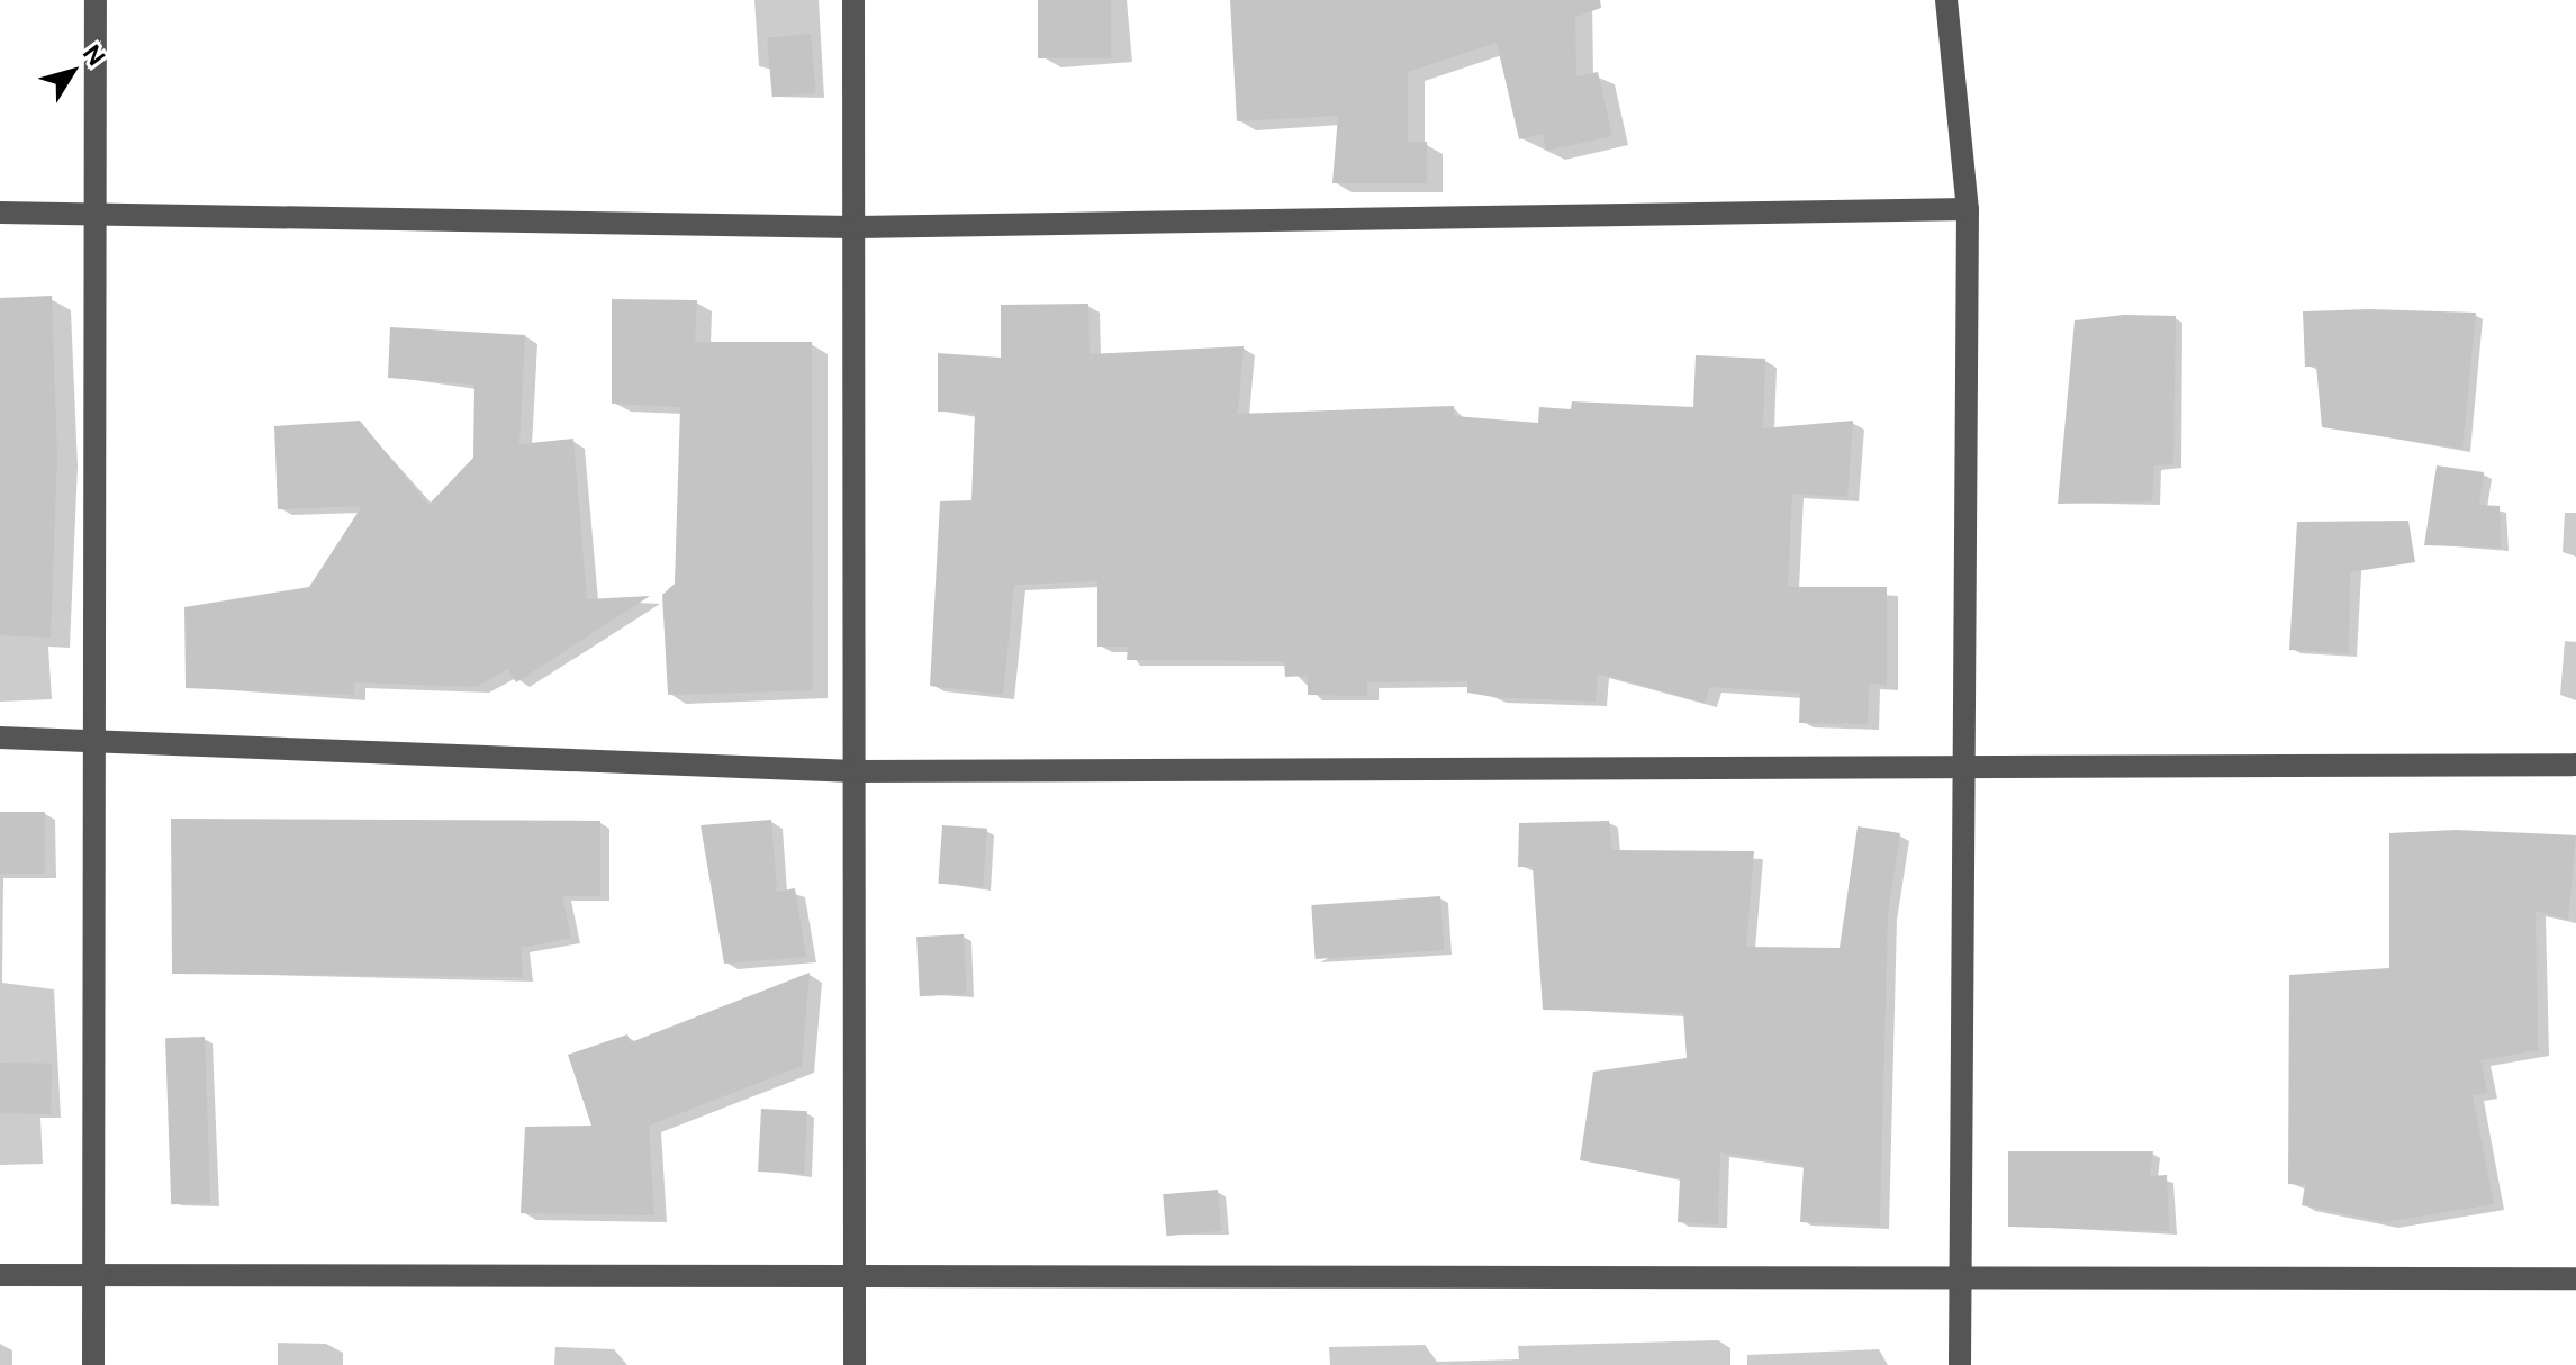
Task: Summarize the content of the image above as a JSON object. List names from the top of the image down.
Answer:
{
  "north": "top right"
}
